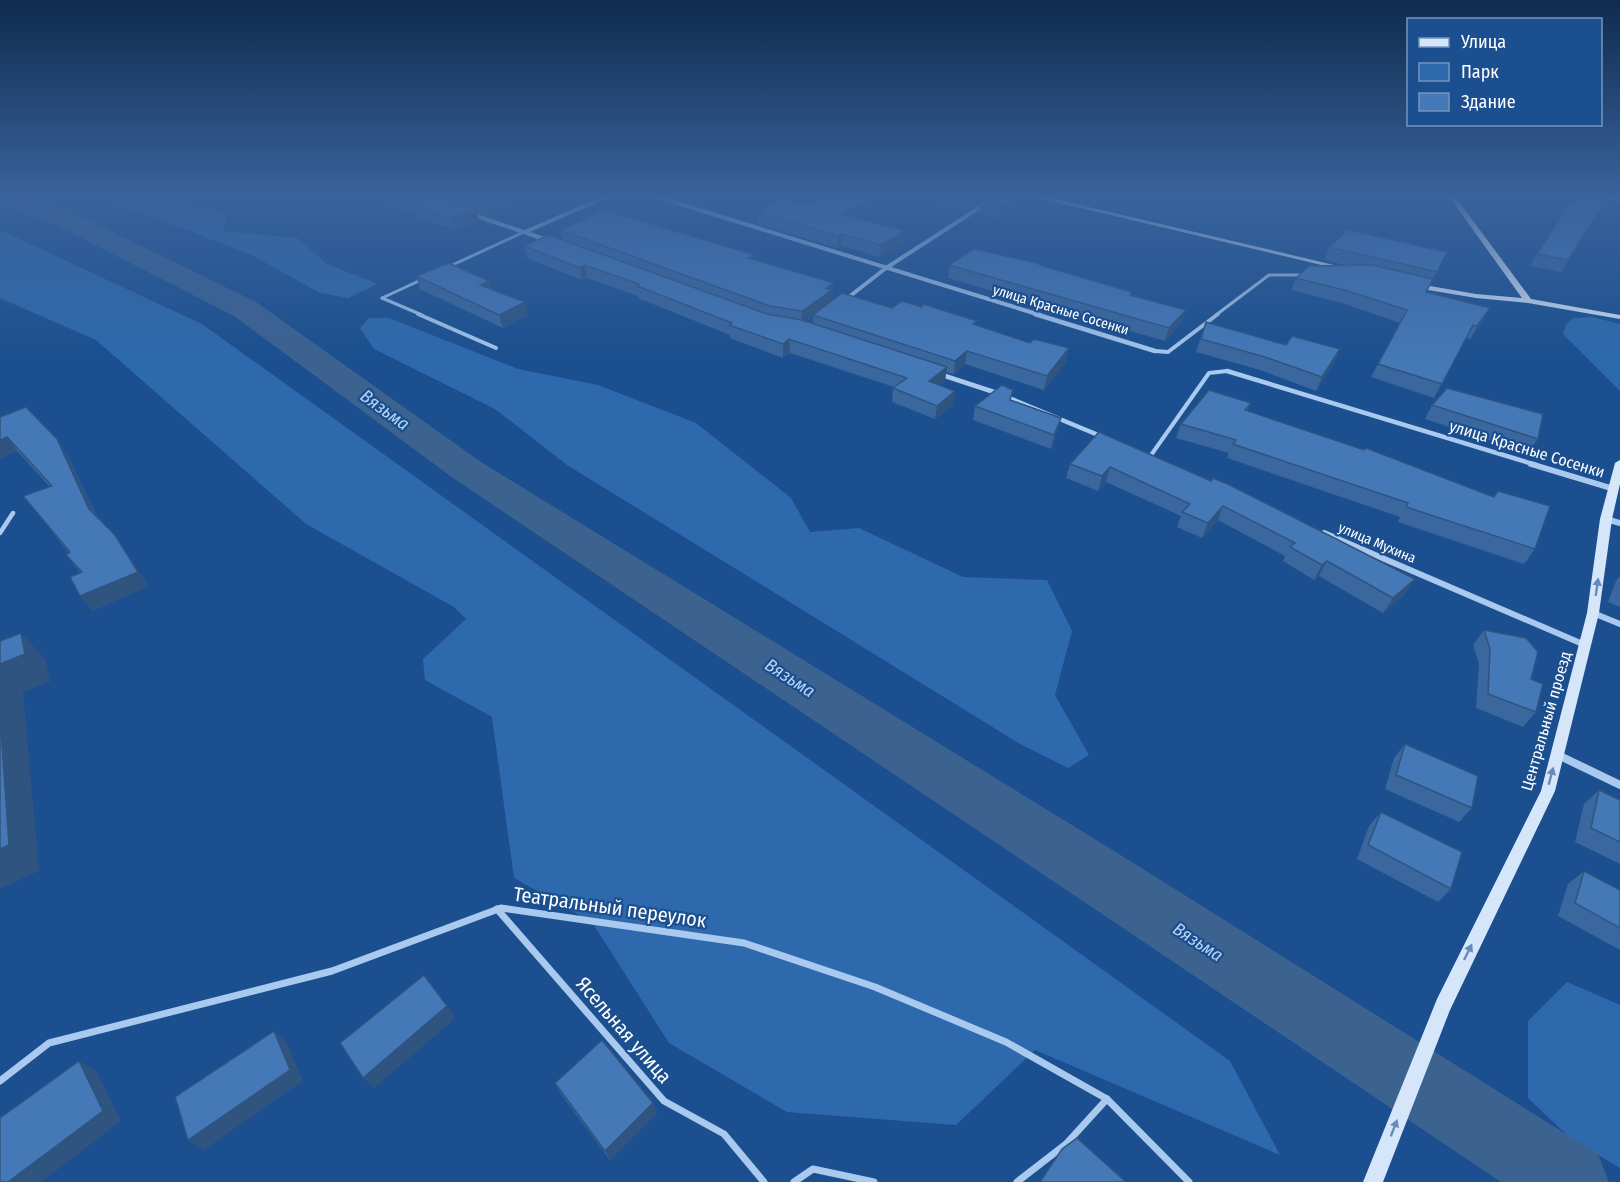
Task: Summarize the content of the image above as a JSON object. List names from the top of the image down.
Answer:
{
  "streets": {
    "street": ["улица Красные Сосенки", "улица Мухина", "Центральный проезд"],
    "lane": ["Театральный переулок", "Ясельная улица"]
  },
  "crossings": [
    ["улица Красные Сосенки", "Центральный проезд"],
    ["улица Мухина", "Центральный проезд"],
    ["Театральный переулок", "Ясельная улица"]
  ],
  "one_way": ["Центральный проезд"],
  "water": ["Вязьма"],
  "legend": ["Улица", "Парк", "Здание"]
}
